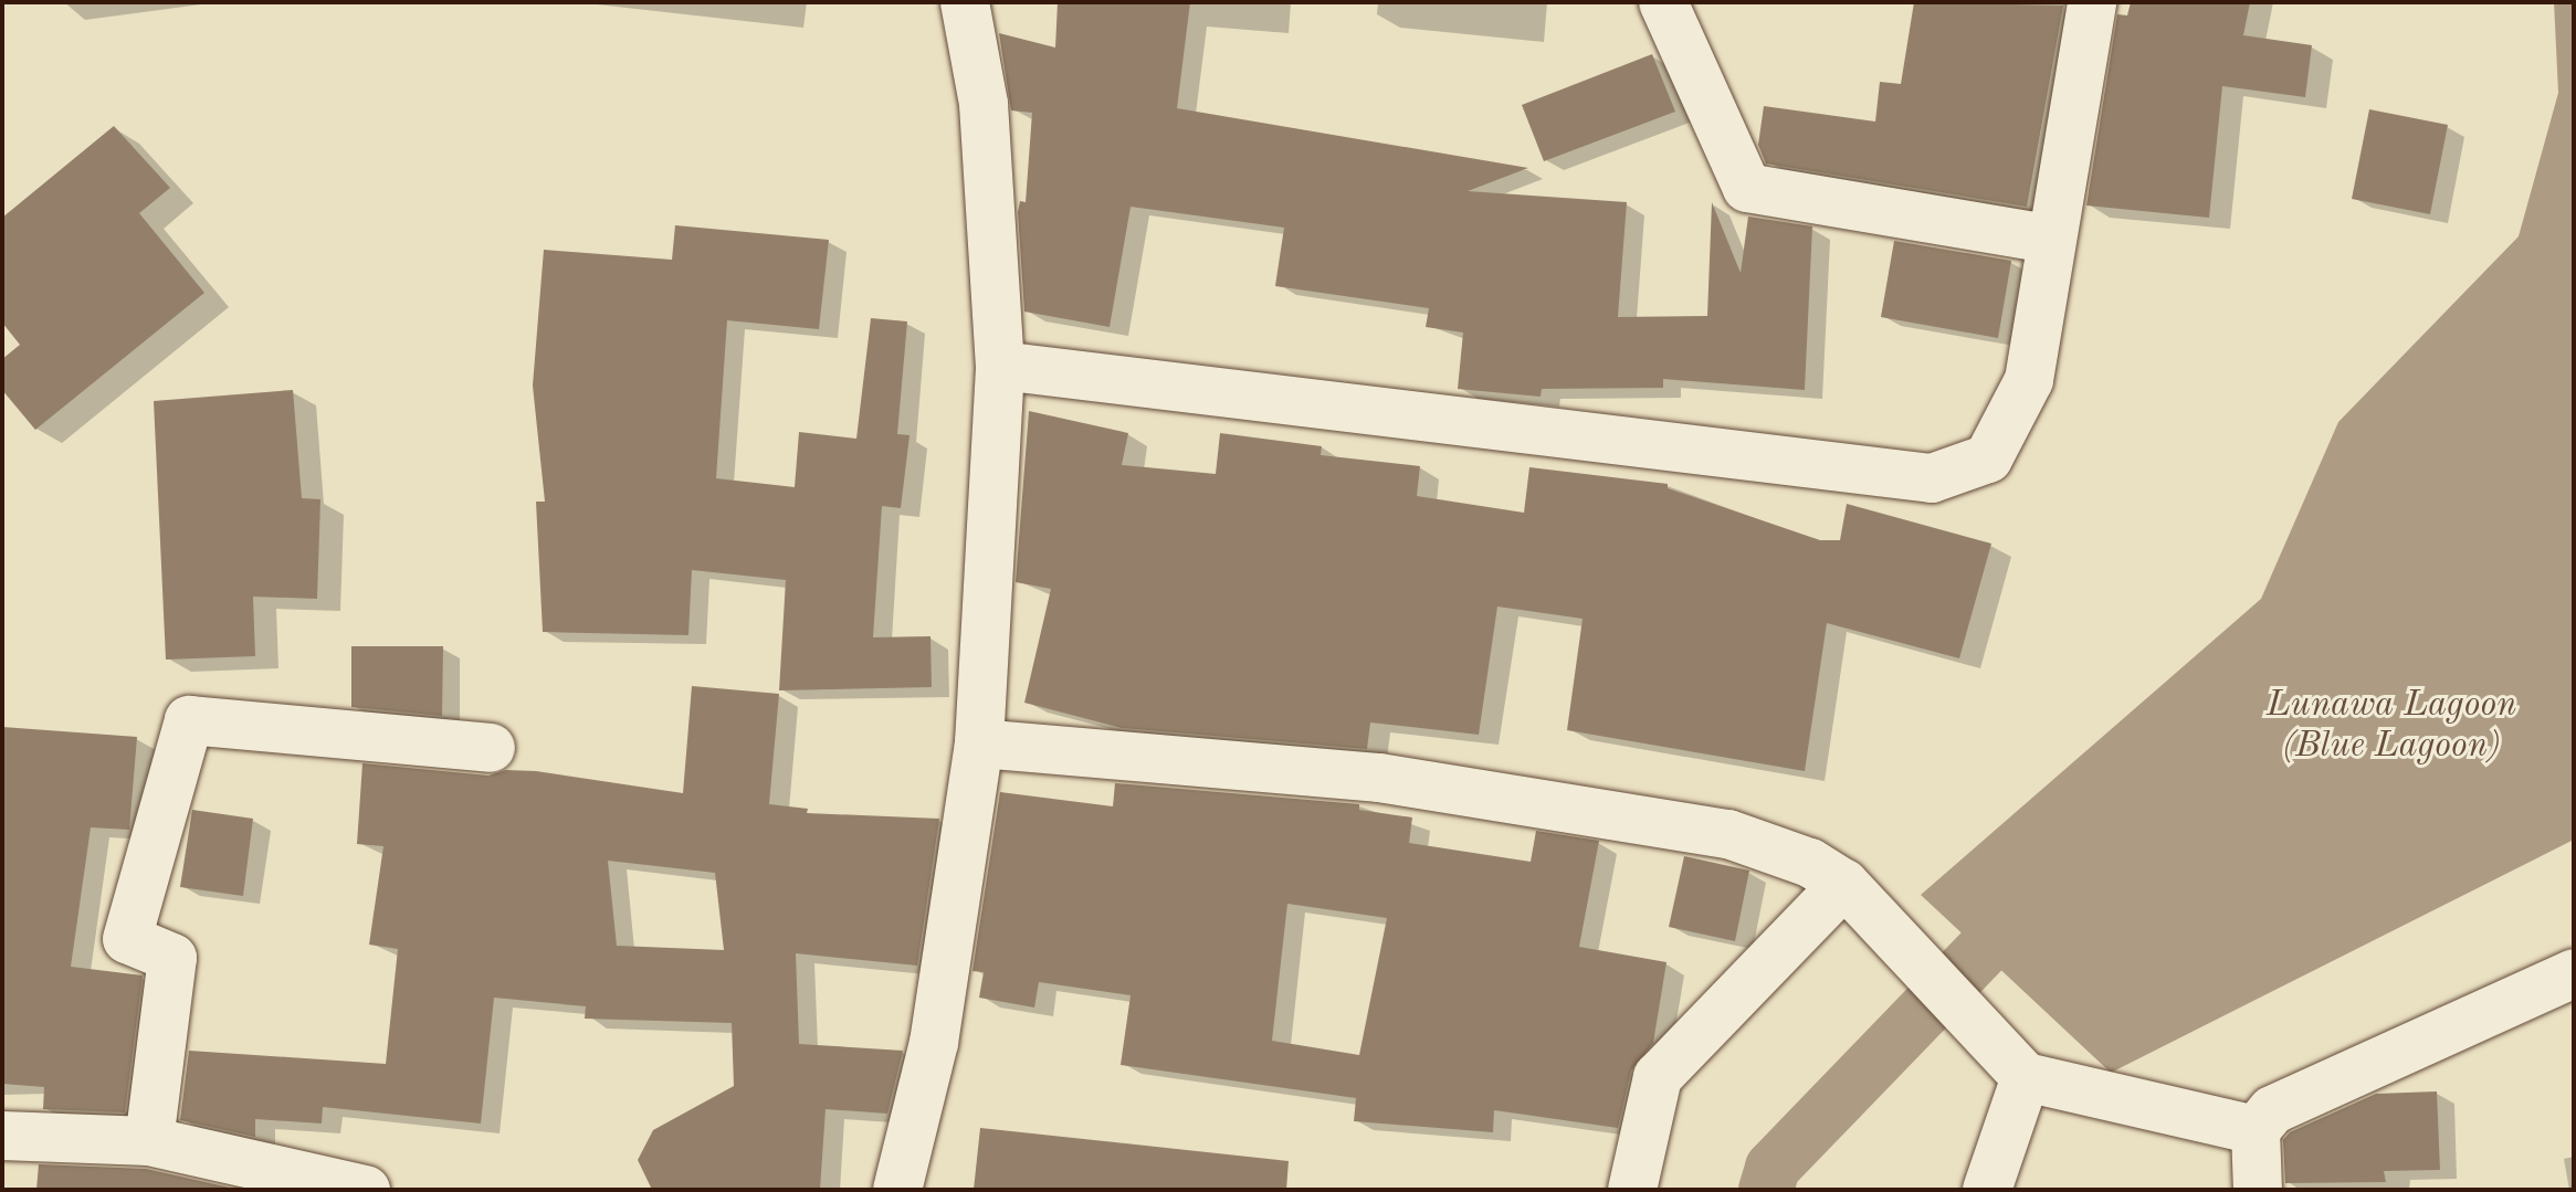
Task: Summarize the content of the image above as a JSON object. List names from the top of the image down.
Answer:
{
  "water": ["Lunawa Lagoon (Blue Lagoon)"]
}
